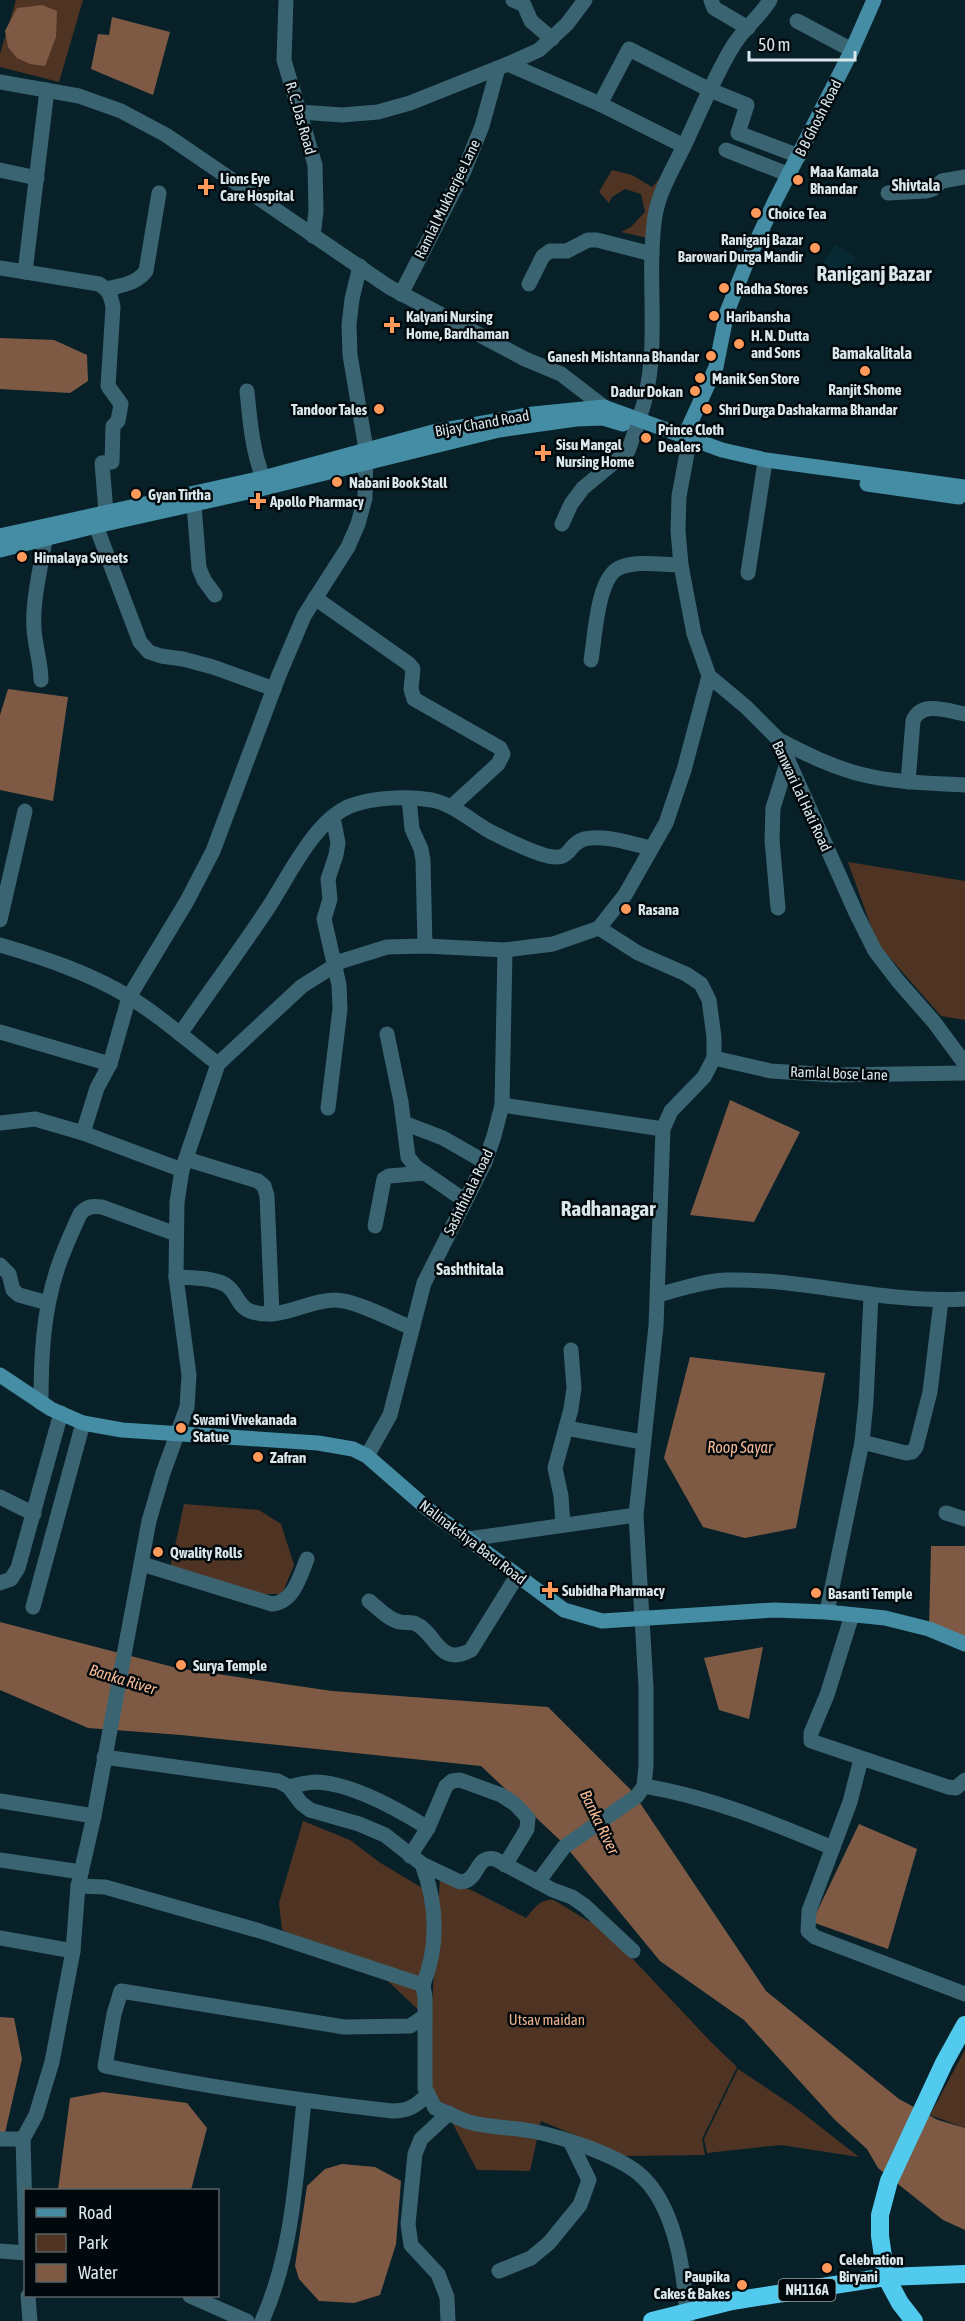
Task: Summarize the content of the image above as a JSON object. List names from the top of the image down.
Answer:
{
  "streets": {
    "highway": ["NH116A"],
    "main road": ["B B Ghosh Road", "Bijay Chand Road", "Nalinakshya Basu Road"],
    "street": [
      "R. C. Das Road",
      "Ramlal Mukherjee Lane",
      "Banwari Lal Hati Road",
      "Ramlal Bose Lane",
      "Sashthitala Road"
    ]
  },
  "crossings": [
    ["B B Ghosh Road", "Bijay Chand Road"],
    ["Sashthitala Road", "Nalinakshya Basu Road"]
  ],
  "districts": [
    "Shivtala",
    "Raniganj Bazar",
    "Bamakalitala",
    "Radhanagar",
    "Sashthitala"
  ],
  "water": ["Roop Sayar", "Banka River"],
  "parks": ["Utsav maidan"],
  "places": {
    "other": [
      "Maa Kamala Bhandar",
      "Choice Tea",
      "Raniganj Bazar Barowari Durga Mandir",
      "Radha Stores",
      "Haribansha",
      "H. N. Dutta and Sons",
      "Ganesh Mishtanna Bhandar",
      "Ranjit Shome",
      "Manik Sen Store",
      "Dadur Dokan",
      "Tandoor Tales",
      "Shri Durga Dashakarma Bhandar",
      "Prince Cloth Dealers",
      "Nabani Book Stall",
      "Gyan Tirtha",
      "Himalaya Sweets",
      "Rasana",
      "Swami Vivekanada Statue",
      "Zafran",
      "Qwality Rolls",
      "Basanti Temple",
      "Surya Temple",
      "Celebration Biryani",
      "Paupika Cakes & Bakes"
    ],
    "health": [
      "Lions Eye Care Hospital",
      "Kalyani Nursing Home, Bardhaman",
      "Sisu Mangal Nursing Home",
      "Apollo Pharmacy",
      "Subidha Pharmacy"
    ]
  },
  "legend": ["Road", "Park", "Water"],
  "scale_bar": "50 m"
}
